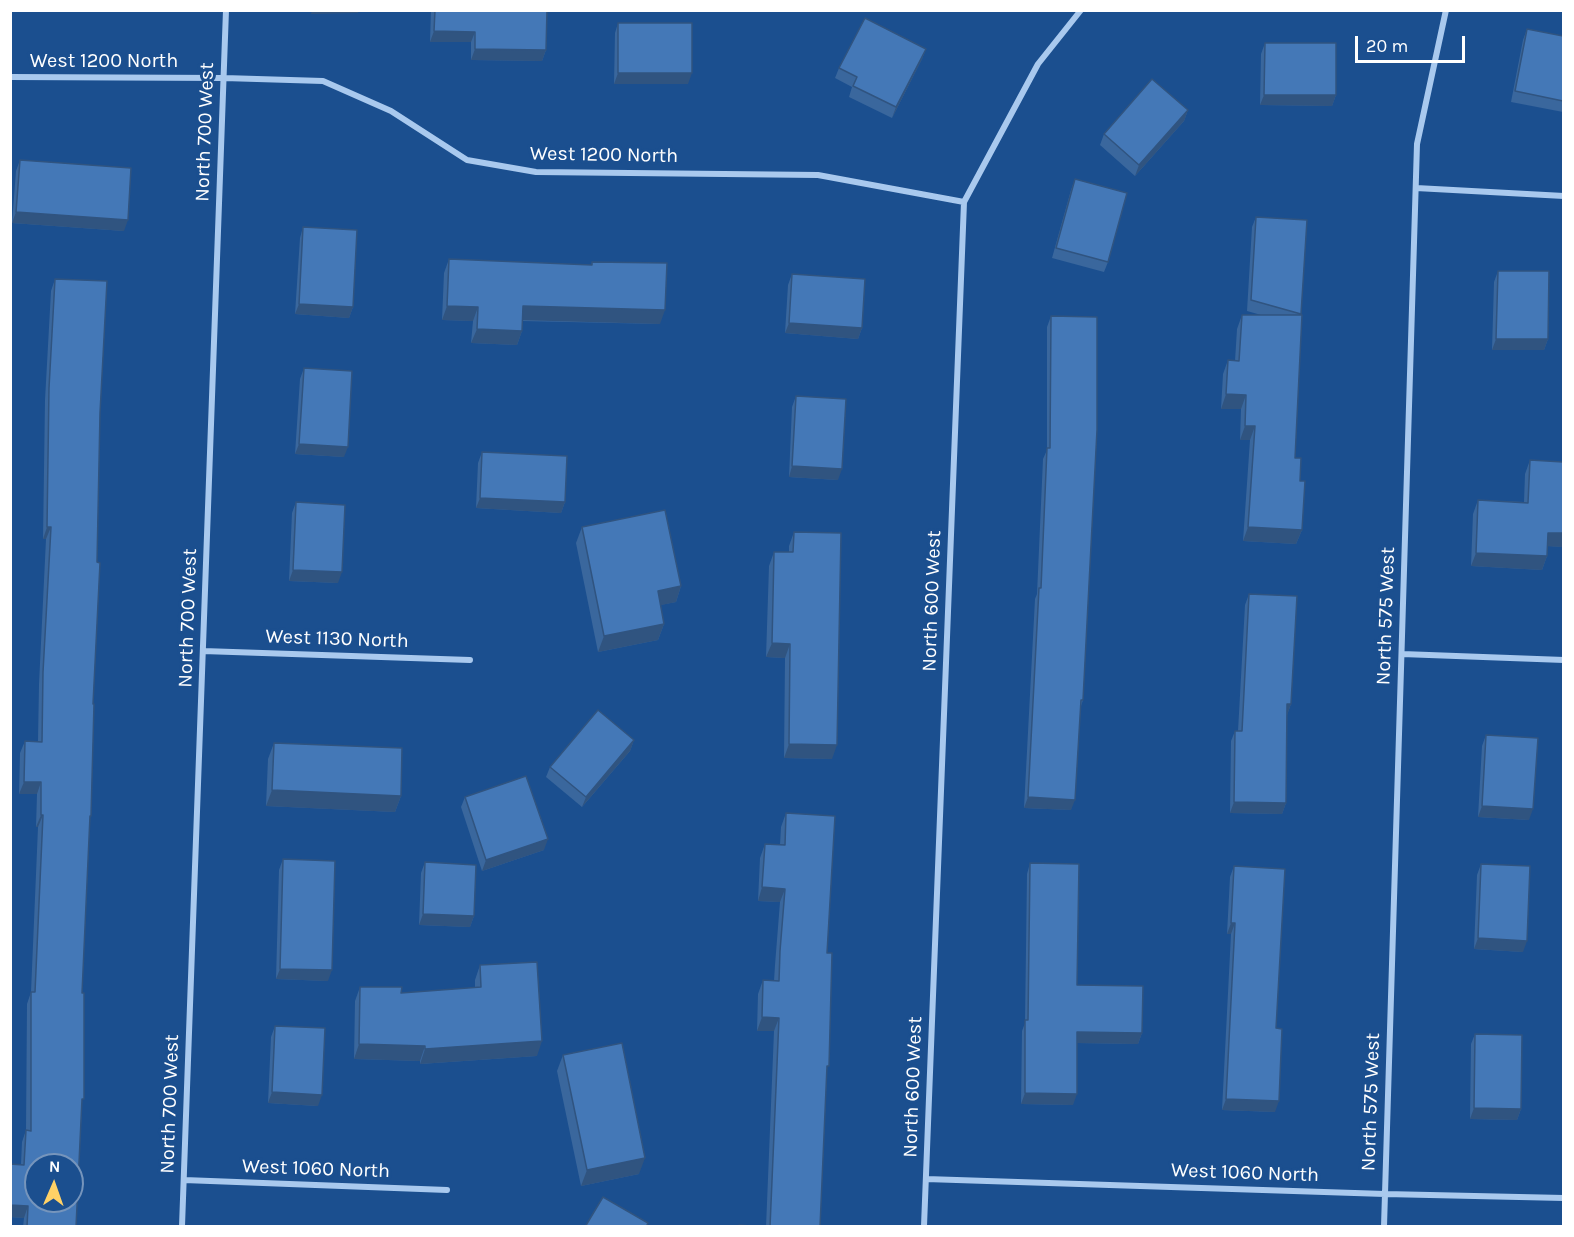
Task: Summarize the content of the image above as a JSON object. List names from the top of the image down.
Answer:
{
  "streets": {
    "street": [
      "West 1200 North",
      "North 700 West",
      "North 600 West",
      "North 575 West",
      "West 1130 North",
      "West 1060 North"
    ]
  },
  "crossings": [
    ["West 1200 North", "North 700 West"],
    ["West 1200 North", "North 600 West"],
    ["North 700 West", "West 1130 North"],
    ["North 700 West", "West 1060 North"],
    ["North 600 West", "West 1060 North"],
    ["North 575 West", "West 1060 North"]
  ],
  "scale_bar": "20 m",
  "north": "top"
}
